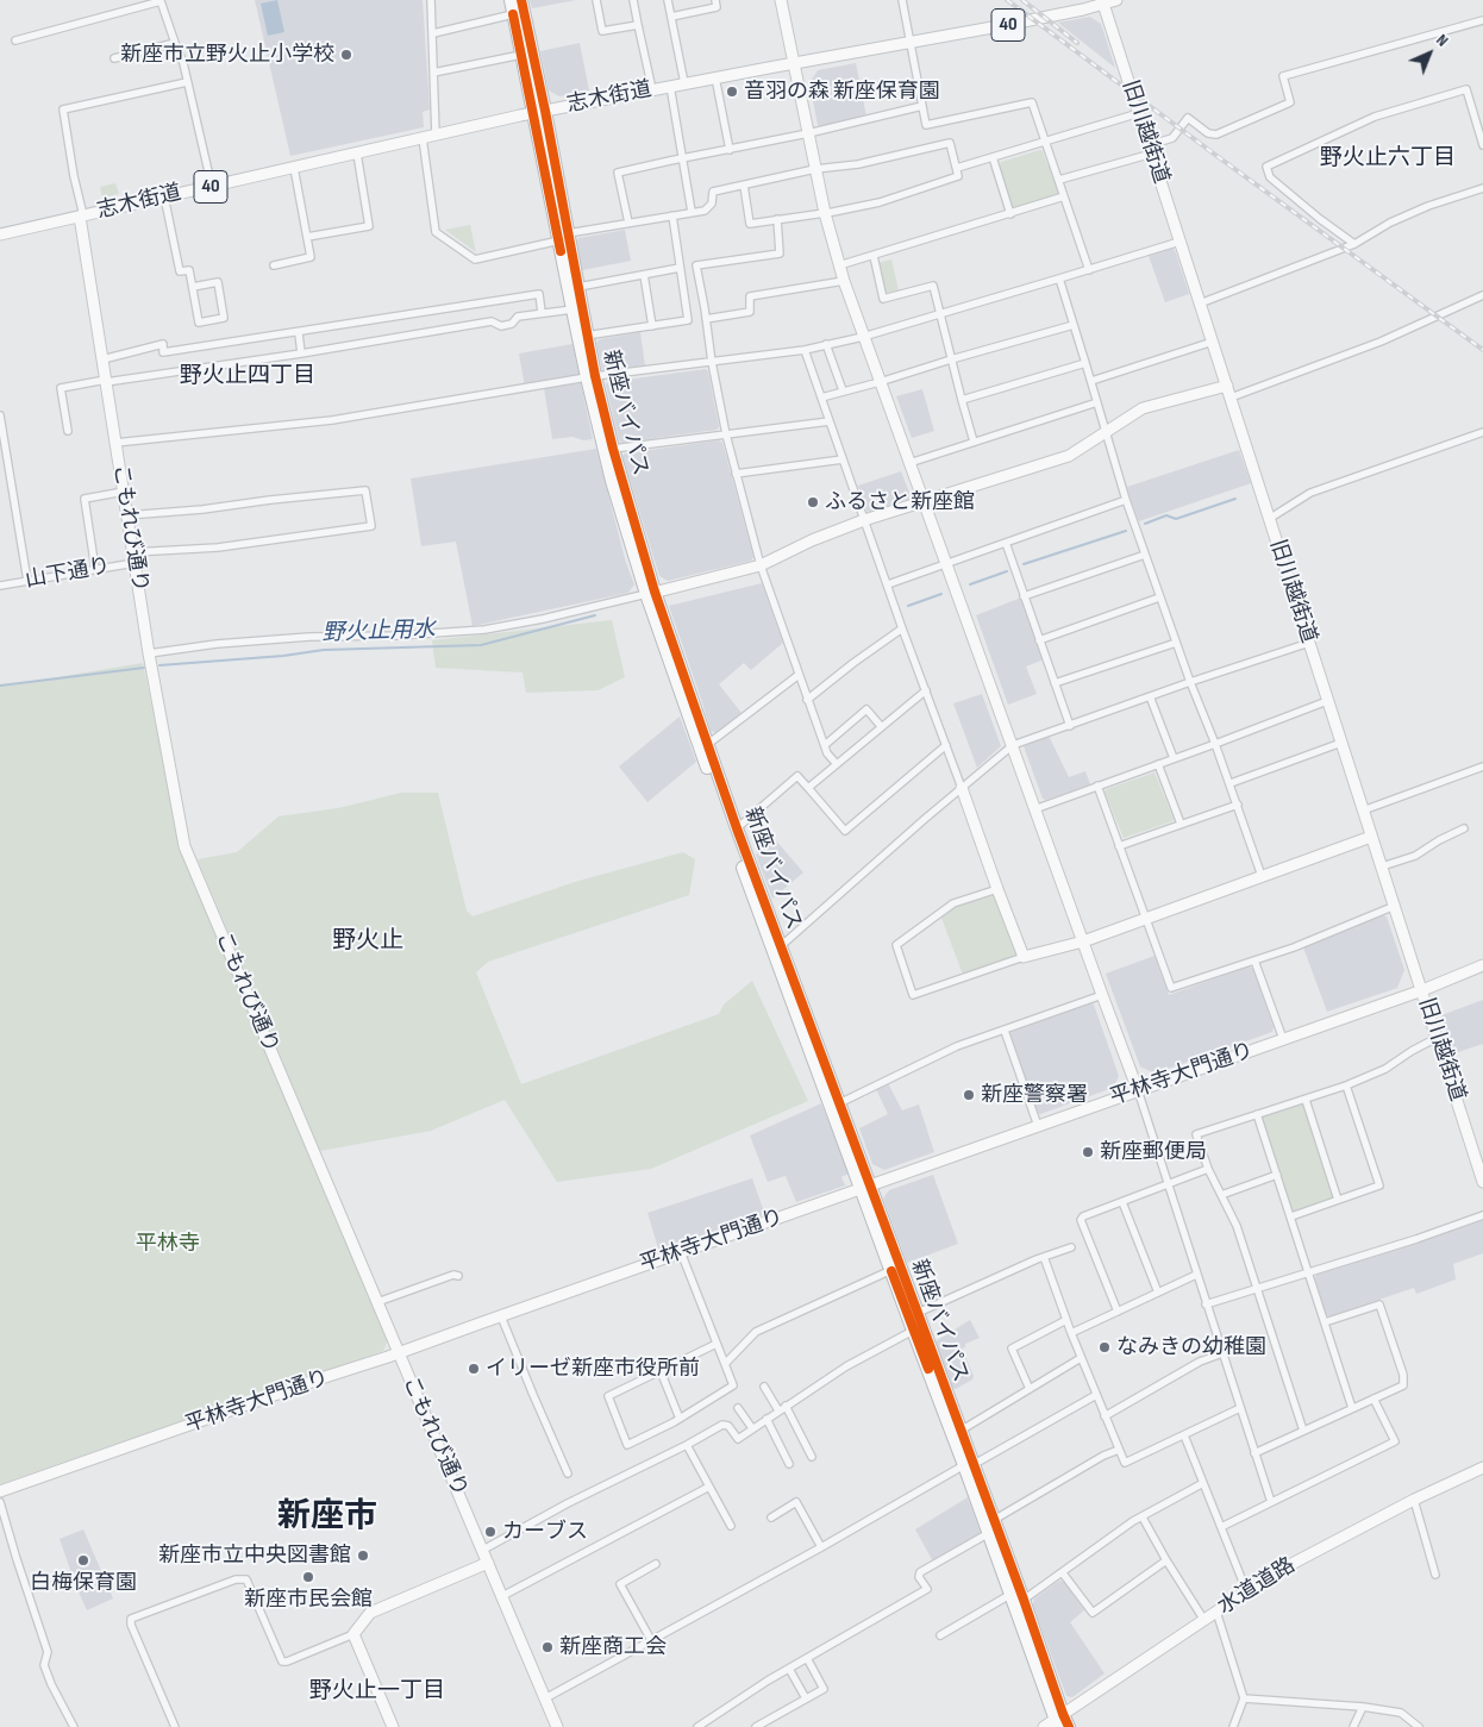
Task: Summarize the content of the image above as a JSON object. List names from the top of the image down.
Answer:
{
  "streets": {
    "highway": ["新座バイパス"],
    "street": [
      "40",
      "志木街道",
      "旧川越街道",
      "こもれび通り",
      "山下通り",
      "平林寺大門通り",
      "水道道路"
    ]
  },
  "crossings": [
    ["志木街道", "旧川越街道"],
    ["志木街道", "新座バイパス"],
    ["志木街道", "こもれび通り"],
    ["旧川越街道", "平林寺大門通り"],
    ["新座バイパス", "平林寺大門通り"],
    ["新座バイパス", "水道道路"],
    ["こもれび通り", "山下通り"],
    ["こもれび通り", "平林寺大門通り"]
  ],
  "districts": [
    "野火止六丁目",
    "野火止四丁目",
    "野火止",
    "新座市",
    "野火止一丁目"
  ],
  "water": ["野火止用水"],
  "parks": ["平林寺"],
  "places": [
    "新座市立野火止小学校",
    "音羽の森 新座保育園",
    "ふるさと新座館",
    "新座警察署",
    "新座郵便局",
    "なみきの幼稚園",
    "イリーゼ新座市役所前",
    "カーブス",
    "新座市立中央図書館",
    "白梅保育園",
    "新座市民会館",
    "新座商工会"
  ],
  "north": "top right"
}
